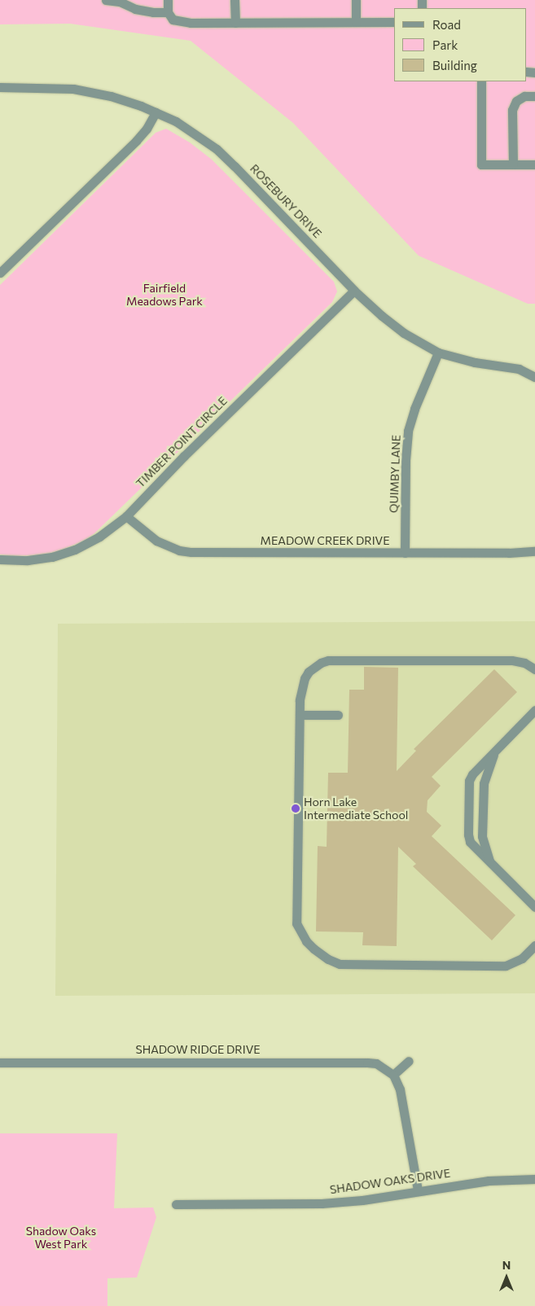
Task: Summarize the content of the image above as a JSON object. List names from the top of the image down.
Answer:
{
  "streets": {
    "street": [
      "ROSEBURY DRIVE",
      "TIMBER POINT CIRCLE",
      "QUIMBY LANE",
      "MEADOW CREEK DRIVE",
      "SHADOW RIDGE DRIVE",
      "SHADOW OAKS DRIVE"
    ]
  },
  "crossings": [
    ["ROSEBURY DRIVE", "TIMBER POINT CIRCLE"],
    ["ROSEBURY DRIVE", "QUIMBY LANE"],
    ["TIMBER POINT CIRCLE", "MEADOW CREEK DRIVE"],
    ["QUIMBY LANE", "MEADOW CREEK DRIVE"]
  ],
  "parks": ["Fairfield Meadows Park", "Shadow Oaks West Park"],
  "places": ["Horn Lake Intermediate School"],
  "legend": ["Road", "Park", "Building"],
  "north": "top"
}
